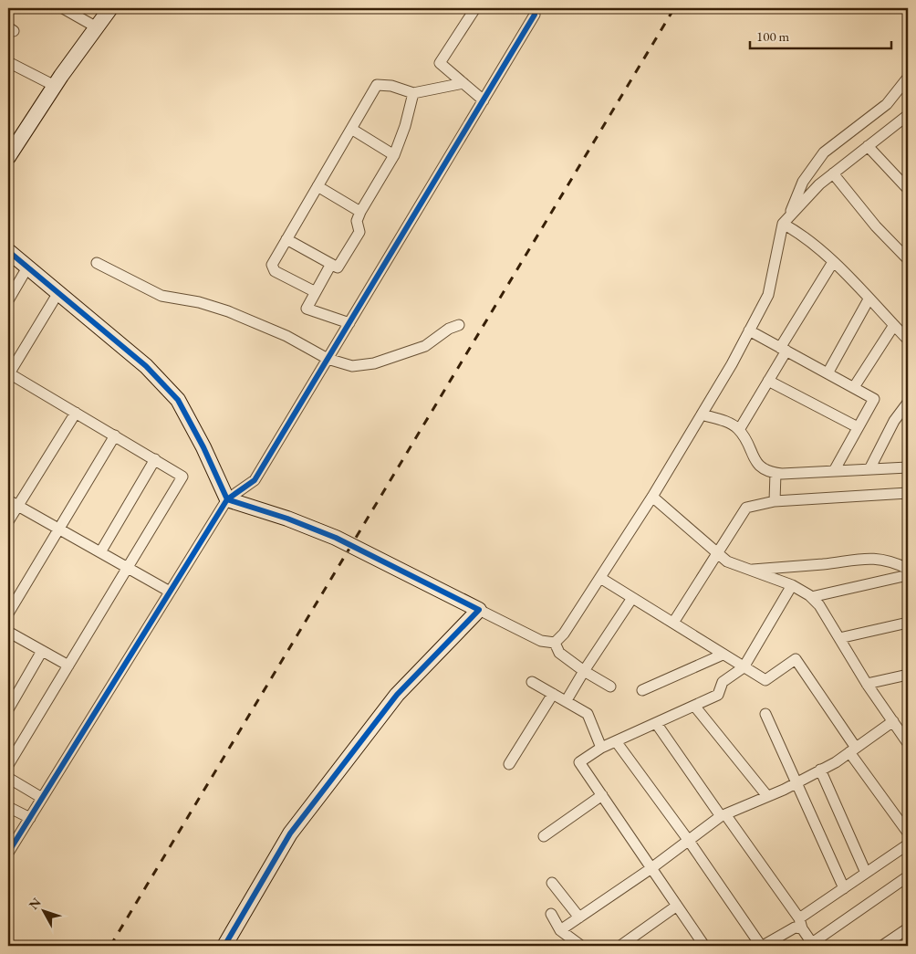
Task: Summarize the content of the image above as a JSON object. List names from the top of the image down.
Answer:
{
  "scale_bar": "100 m",
  "north": "top left"
}
